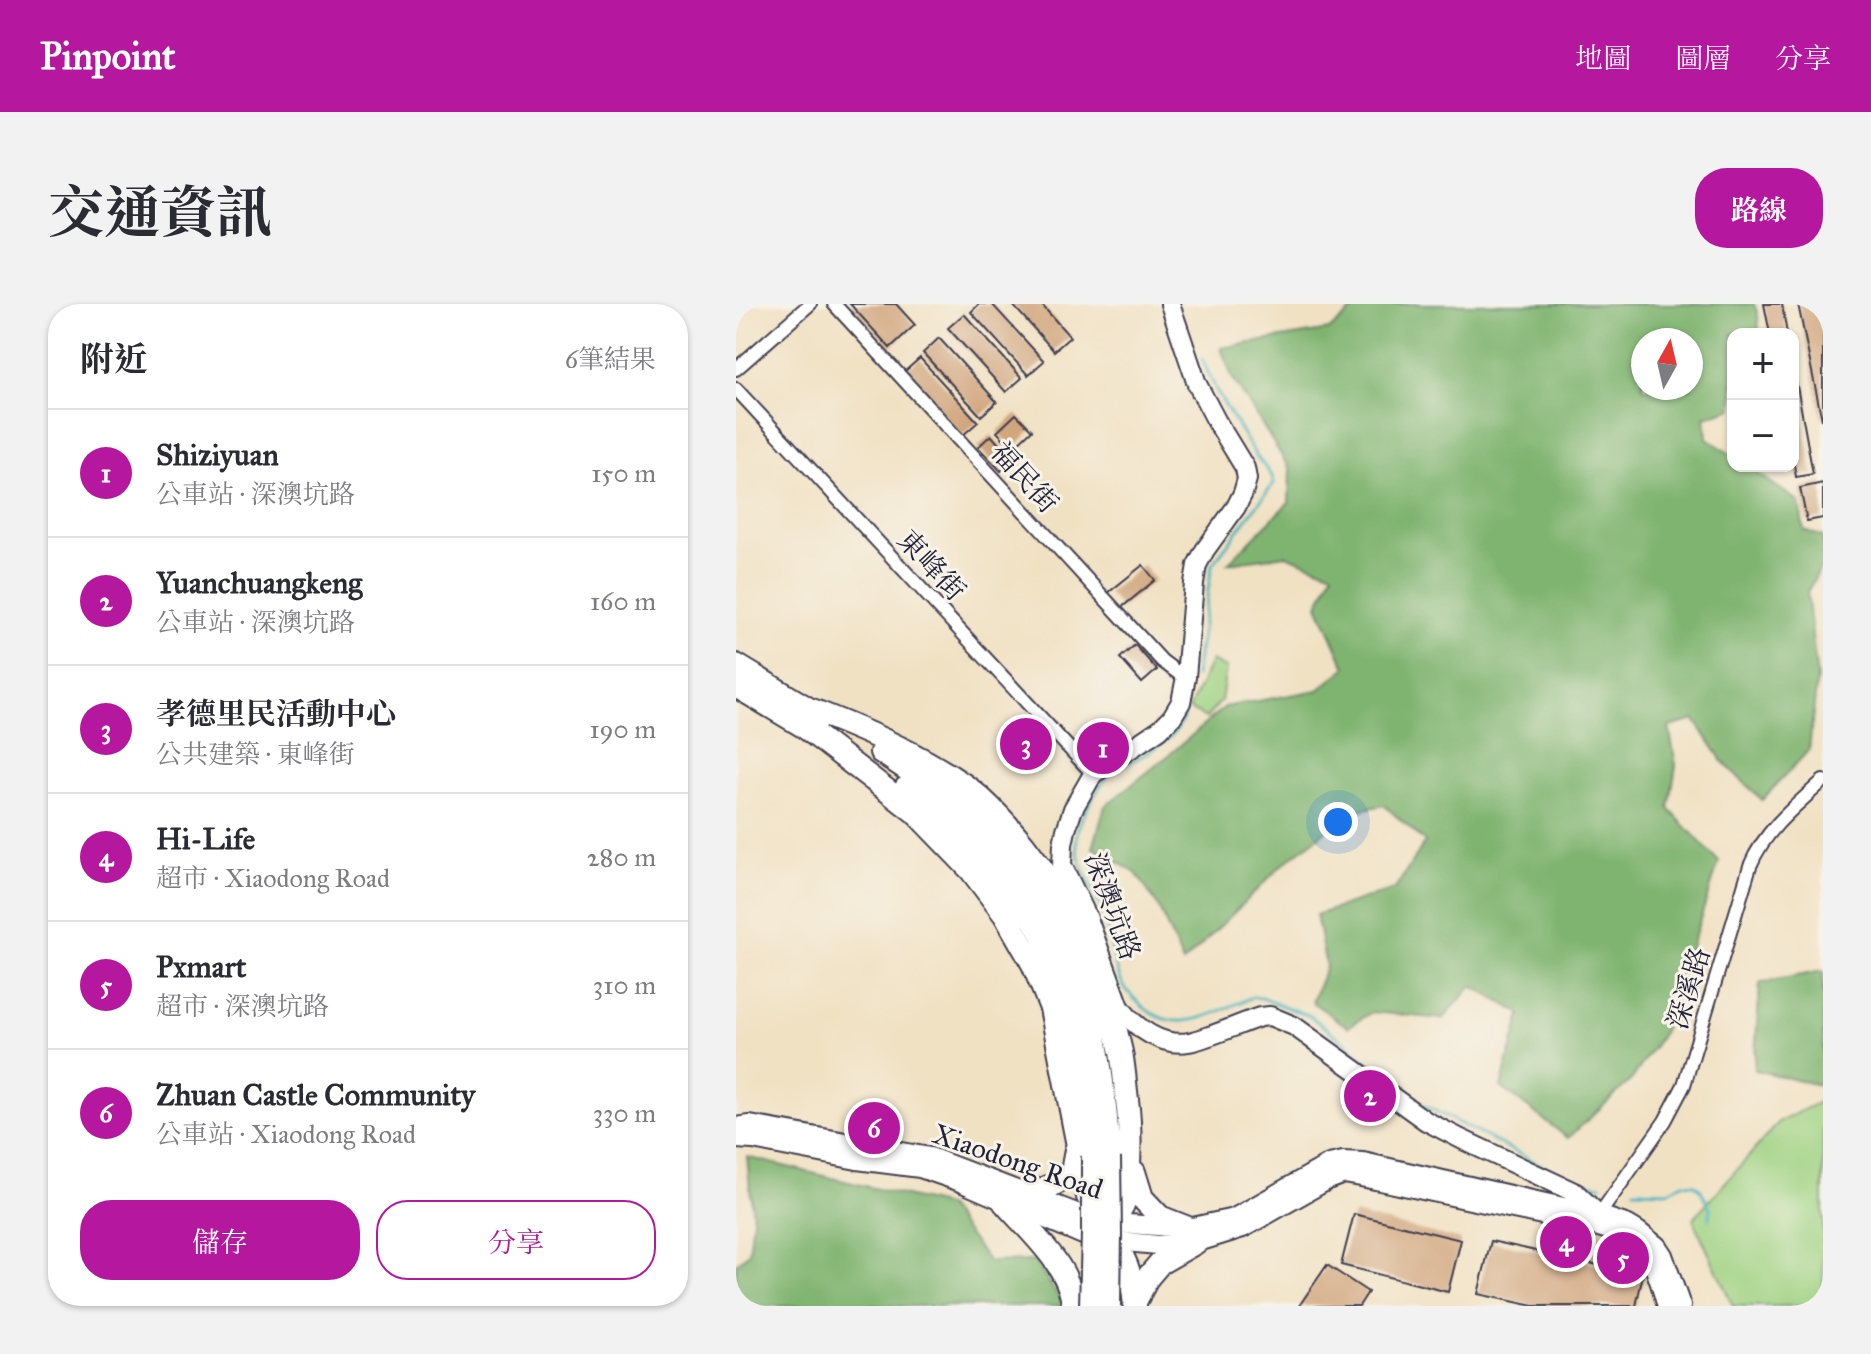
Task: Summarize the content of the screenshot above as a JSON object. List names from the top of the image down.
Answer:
{
  "streets": {
    "main road": ["深澳坑路", "Xiaodong Road"],
    "street": ["福民街", "東峰街", "深溪路"]
  },
  "crossings": [
    ["福民街", "深澳坑路"],
    ["東峰街", "深澳坑路"],
    ["深澳坑路", "深溪路"],
    ["深澳坑路", "Xiaodong Road"],
    ["深溪路", "Xiaodong Road"]
  ],
  "north": "top",
  "page": {
    "header": "Pinpoint",
    "nav": ["地圖", "圖層", "分享"],
    "title": "交通資訊",
    "buttons": [
      "路線",
      ["儲存", "分享"]
    ],
    "heading": ["附近", "6筆結果"],
    "map_buttons": ["+", "−"],
    "list": [
      {
        "mark": "1",
        "name": "Shiziyuan",
        "note": "公車站 · 深澳坑路",
        "value": "150 m"
      },
      {
        "mark": "2",
        "name": "Yuanchuangkeng",
        "note": "公車站 · 深澳坑路",
        "value": "160 m"
      },
      {
        "mark": "3",
        "name": "孝德里民活動中心",
        "note": "公共建築 · 東峰街",
        "value": "190 m"
      },
      {
        "mark": "4",
        "name": "Hi-Life",
        "note": "超市 · Xiaodong Road",
        "value": "280 m"
      },
      {
        "mark": "5",
        "name": "Pxmart",
        "note": "超市 · 深澳坑路",
        "value": "310 m"
      },
      {
        "mark": "6",
        "name": "Zhuan Castle Community",
        "note": "公車站 · Xiaodong Road",
        "value": "330 m"
      }
    ],
    "pins": [
      "3",
      "1",
      "2",
      "6",
      "4",
      "5"
    ]
  }
}
